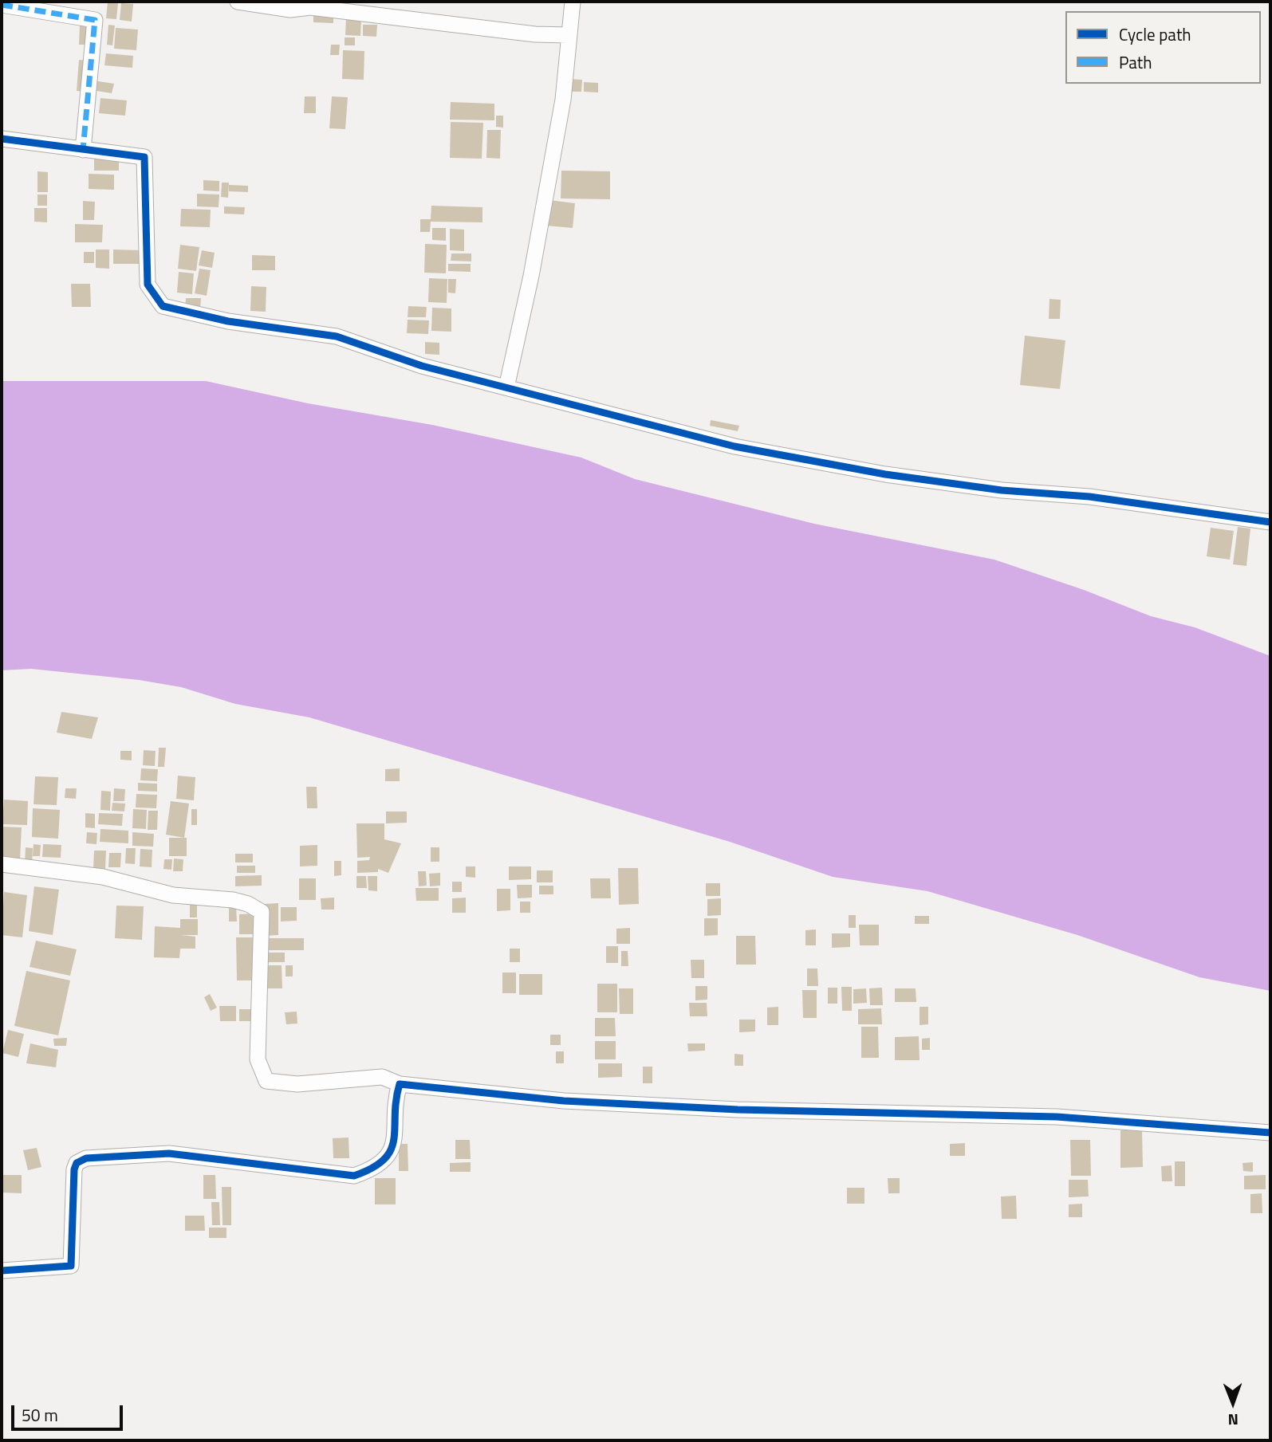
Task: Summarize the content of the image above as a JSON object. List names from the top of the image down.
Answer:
{
  "legend": ["Cycle path", "Path"],
  "scale_bar": "50 m",
  "north": "bottom"
}
